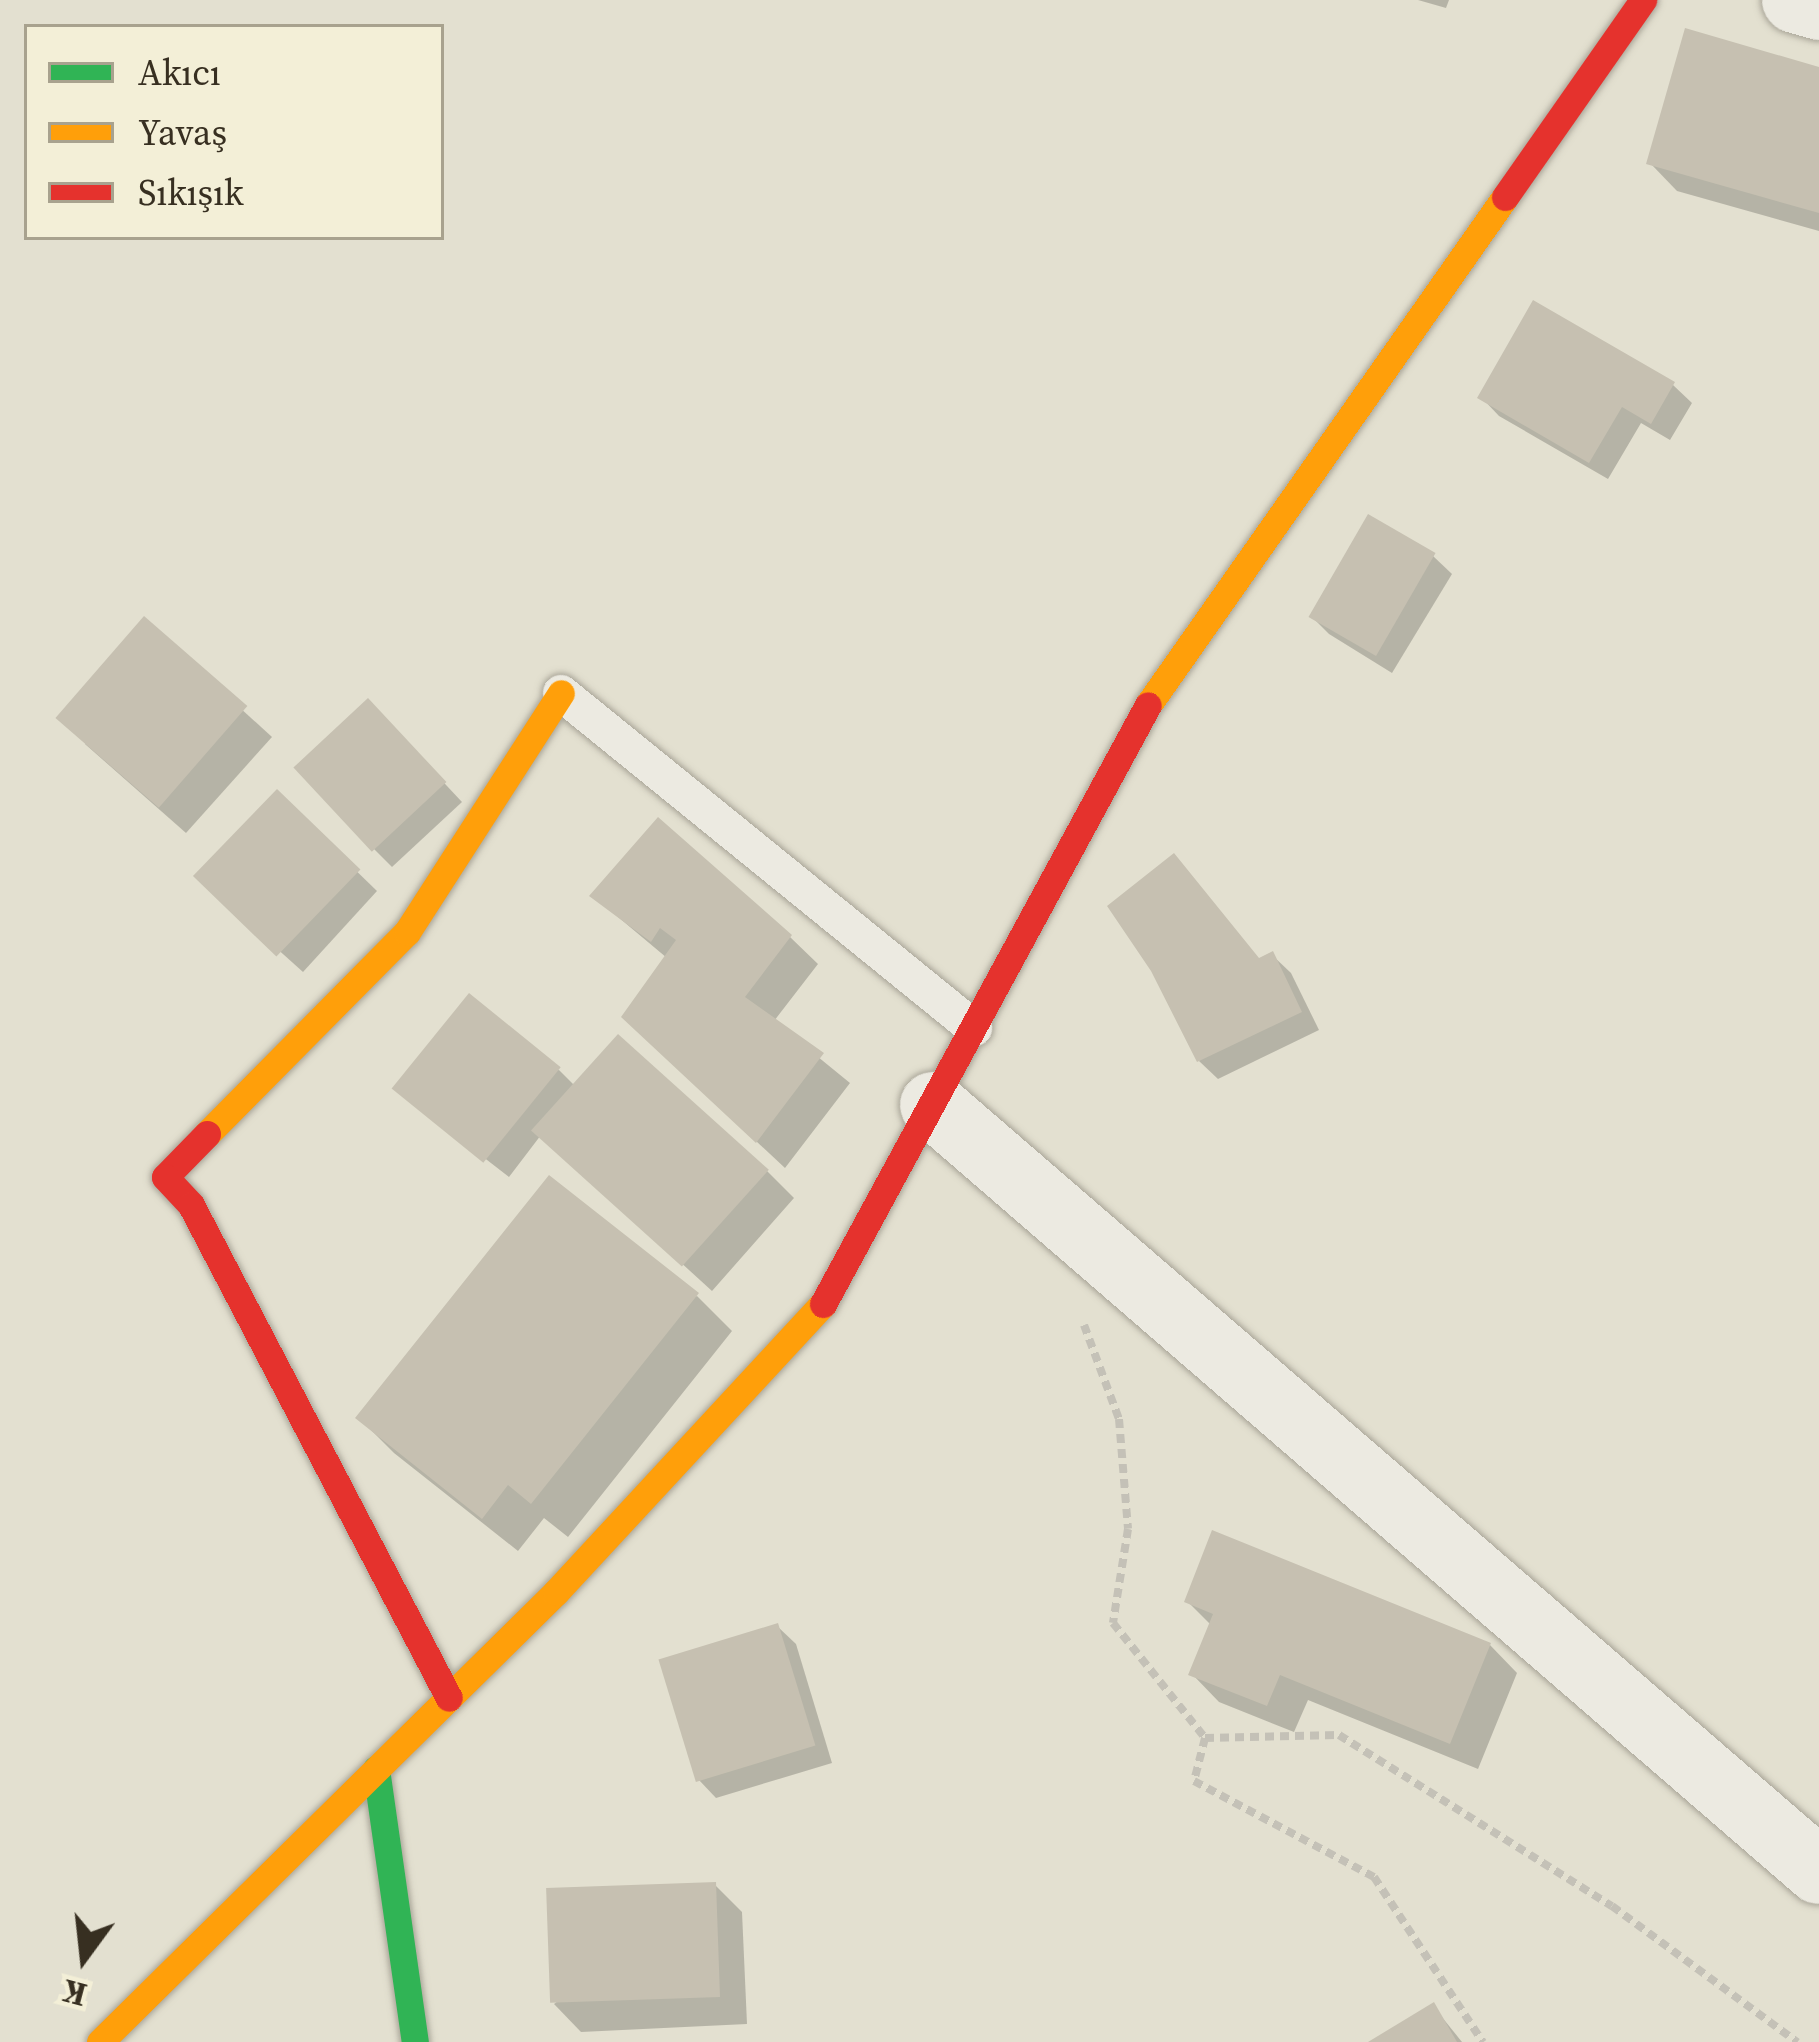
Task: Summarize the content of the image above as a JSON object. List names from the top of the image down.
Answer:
{
  "legend": ["Akıcı", "Yavaş", "Sıkışık"],
  "north": "bottom"
}
